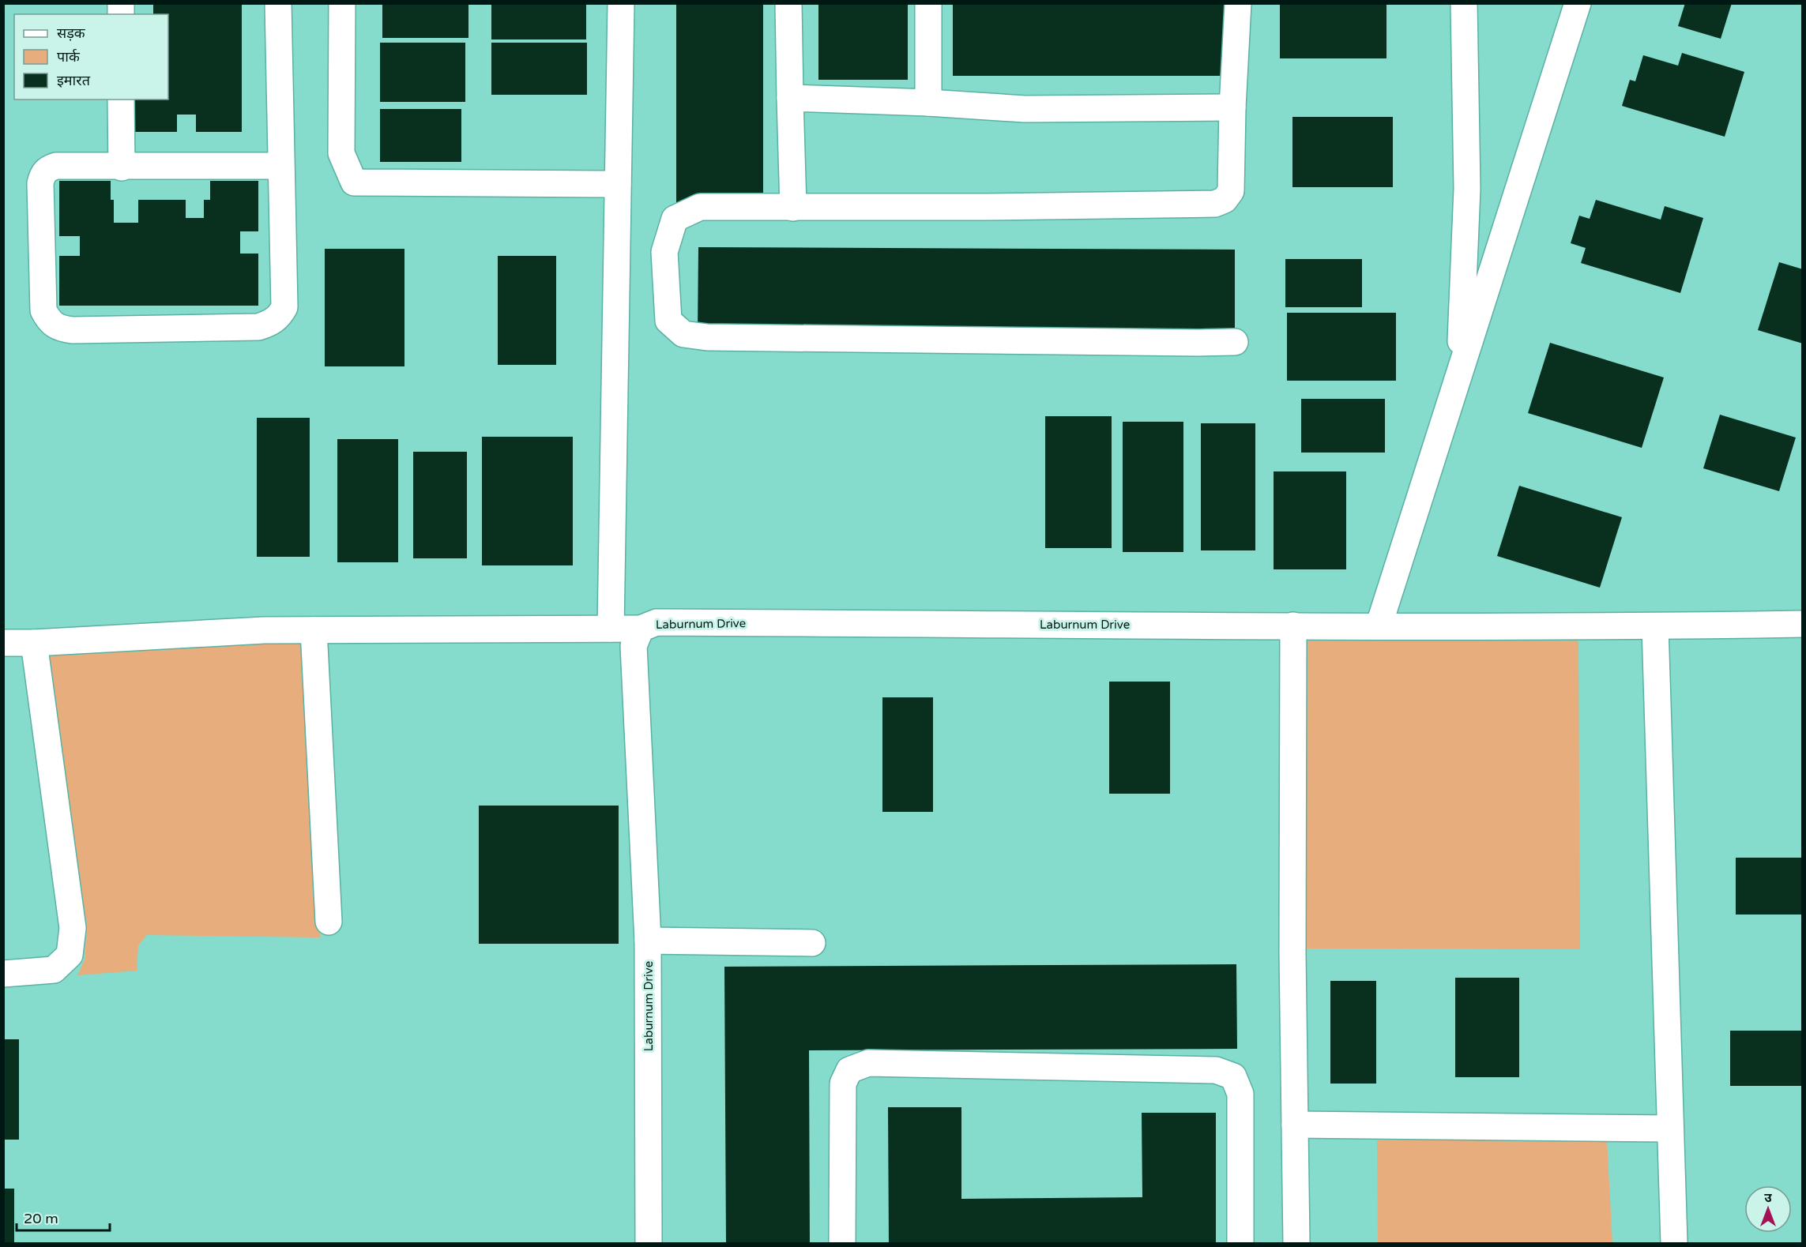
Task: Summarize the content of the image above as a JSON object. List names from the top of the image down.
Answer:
{
  "streets": {
    "street": ["Laburnum Drive"]
  },
  "legend": ["सड़क", "पार्क", "इमारत"],
  "scale_bar": "20 m",
  "north": "top"
}
